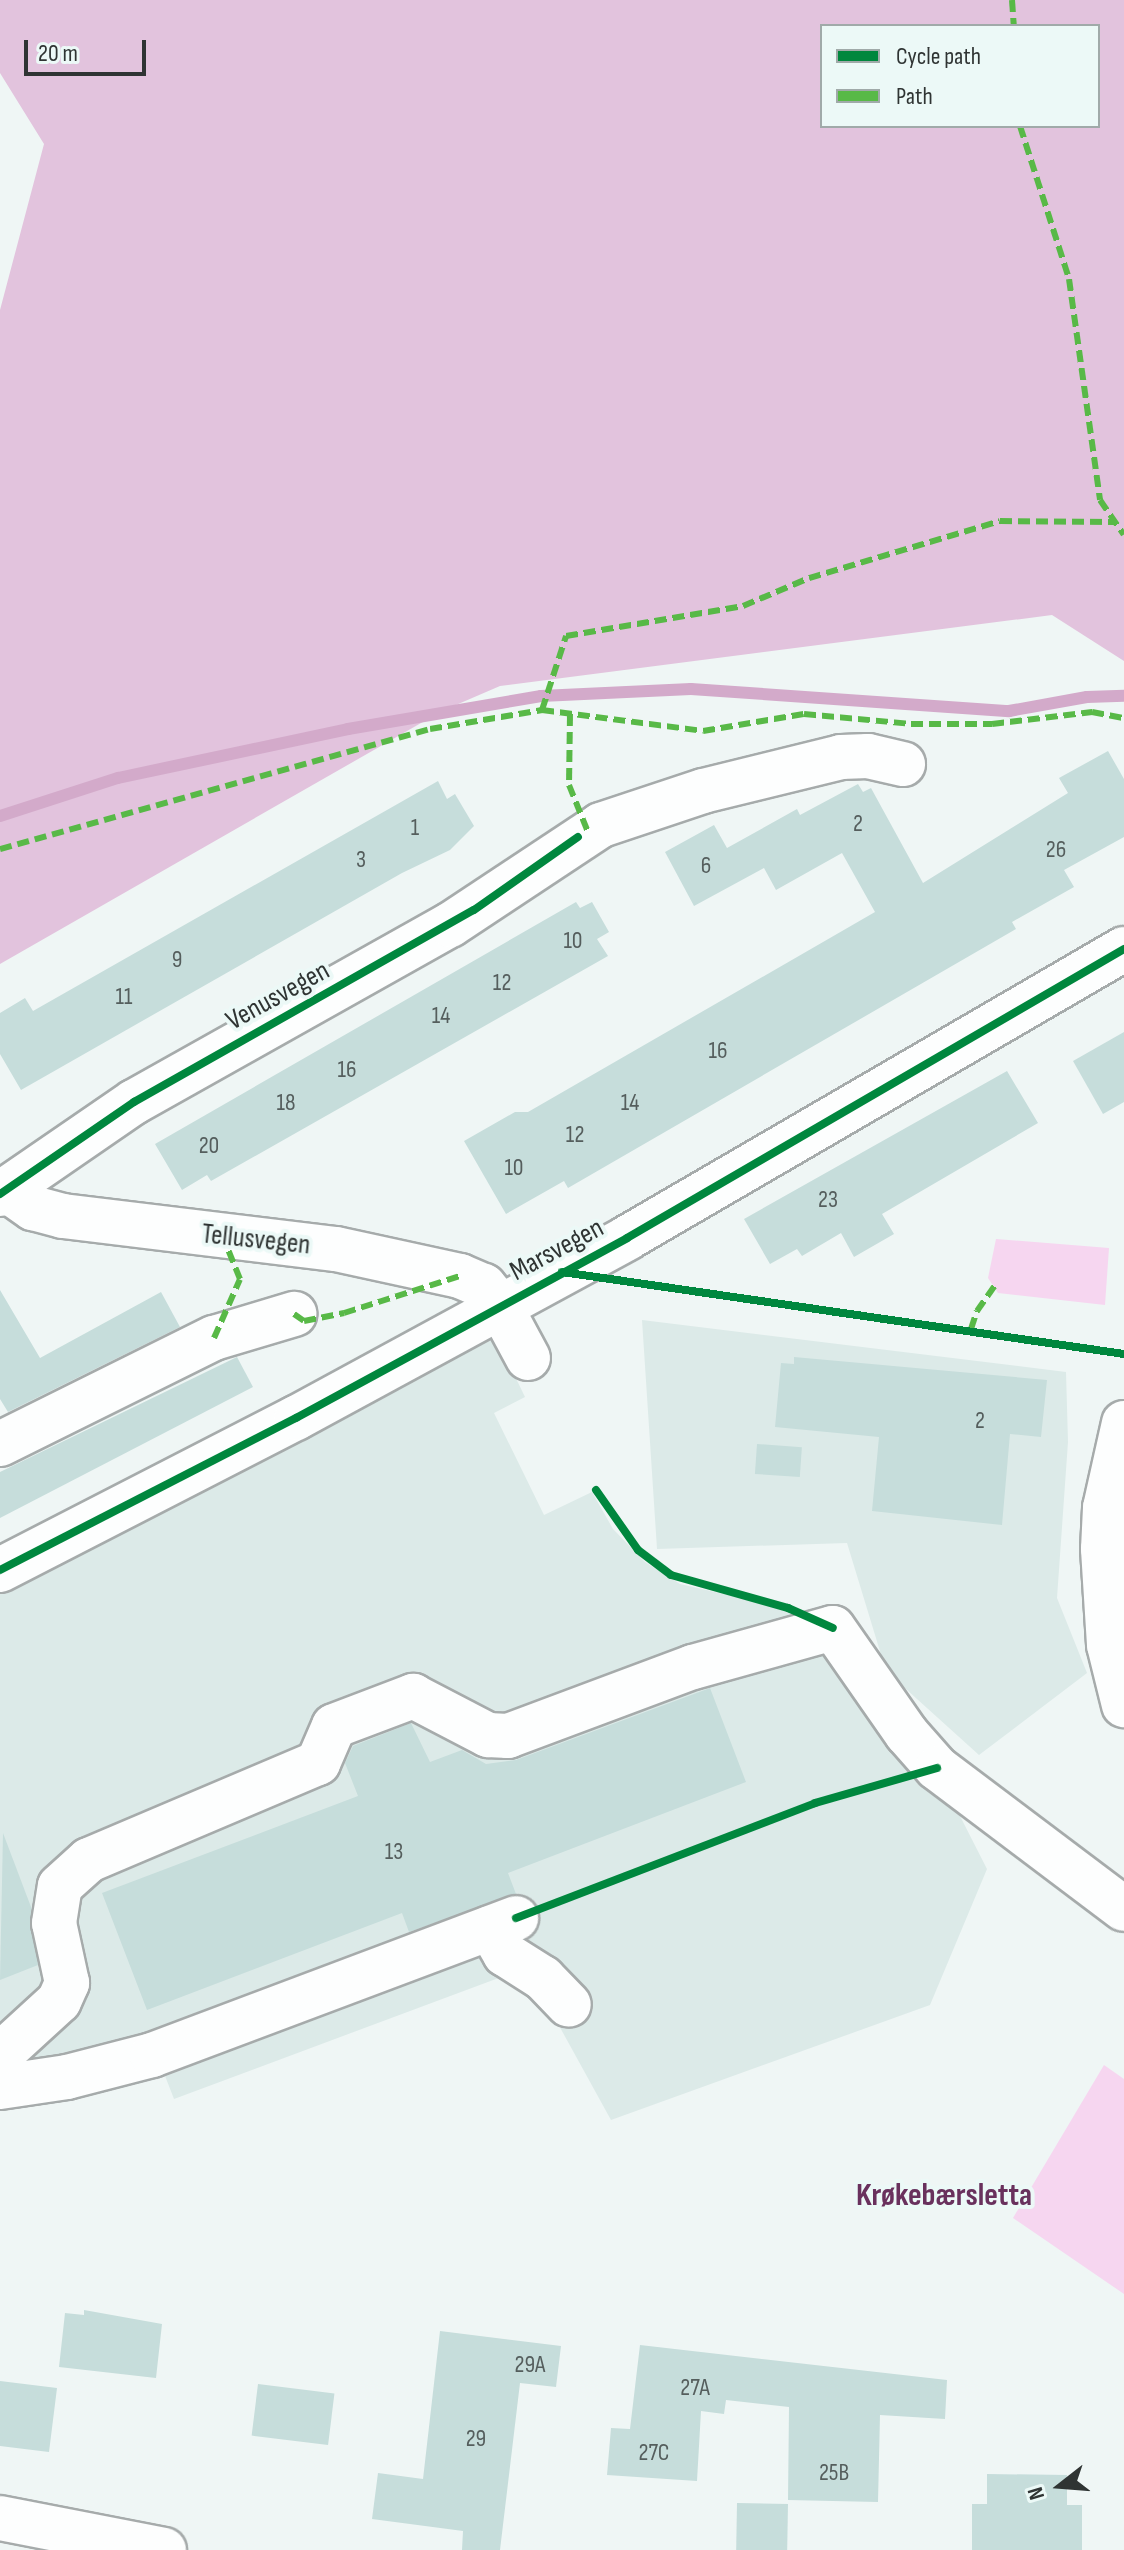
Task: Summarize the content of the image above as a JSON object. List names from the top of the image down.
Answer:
{
  "streets": {
    "street": ["Venusvegen", "Tellusvegen", "Marsvegen"]
  },
  "crossings": [
    ["Venusvegen", "Tellusvegen"],
    ["Tellusvegen", "Marsvegen"]
  ],
  "districts": ["Krøkebærsletta"],
  "house_numbers": [
    "2",
    "1",
    "26",
    "3",
    "6",
    "10",
    "9",
    "12",
    "11",
    "14",
    "16",
    "16",
    "18",
    "14",
    "12",
    "20",
    "10",
    "23",
    "2",
    "13",
    "29A",
    "27A",
    "29",
    "27C",
    "25B"
  ],
  "legend": ["Cycle path", "Path"],
  "scale_bar": "20 m",
  "north": "left"
}
